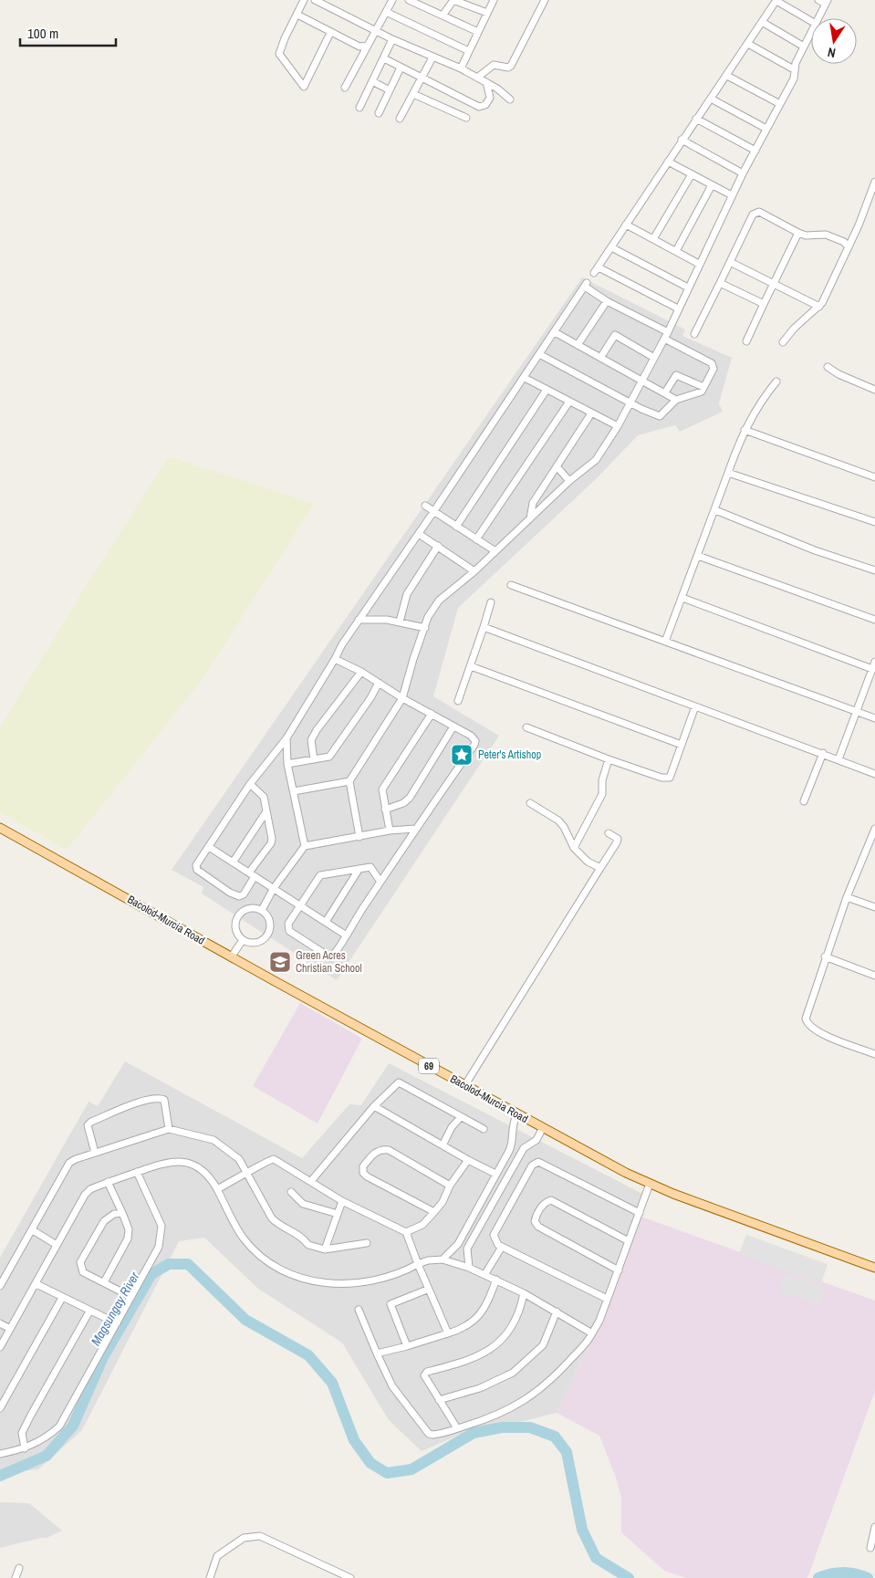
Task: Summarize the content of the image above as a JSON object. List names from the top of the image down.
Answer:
{
  "streets": {
    "main road": ["Bacolod-Murcia Road", "69"]
  },
  "water": ["Magsungay River"],
  "places": {
    "place": ["Peter's Artishop"],
    "school or university": ["Green Acres Christian School"]
  },
  "scale_bar": "100 m",
  "north": "bottom"
}
